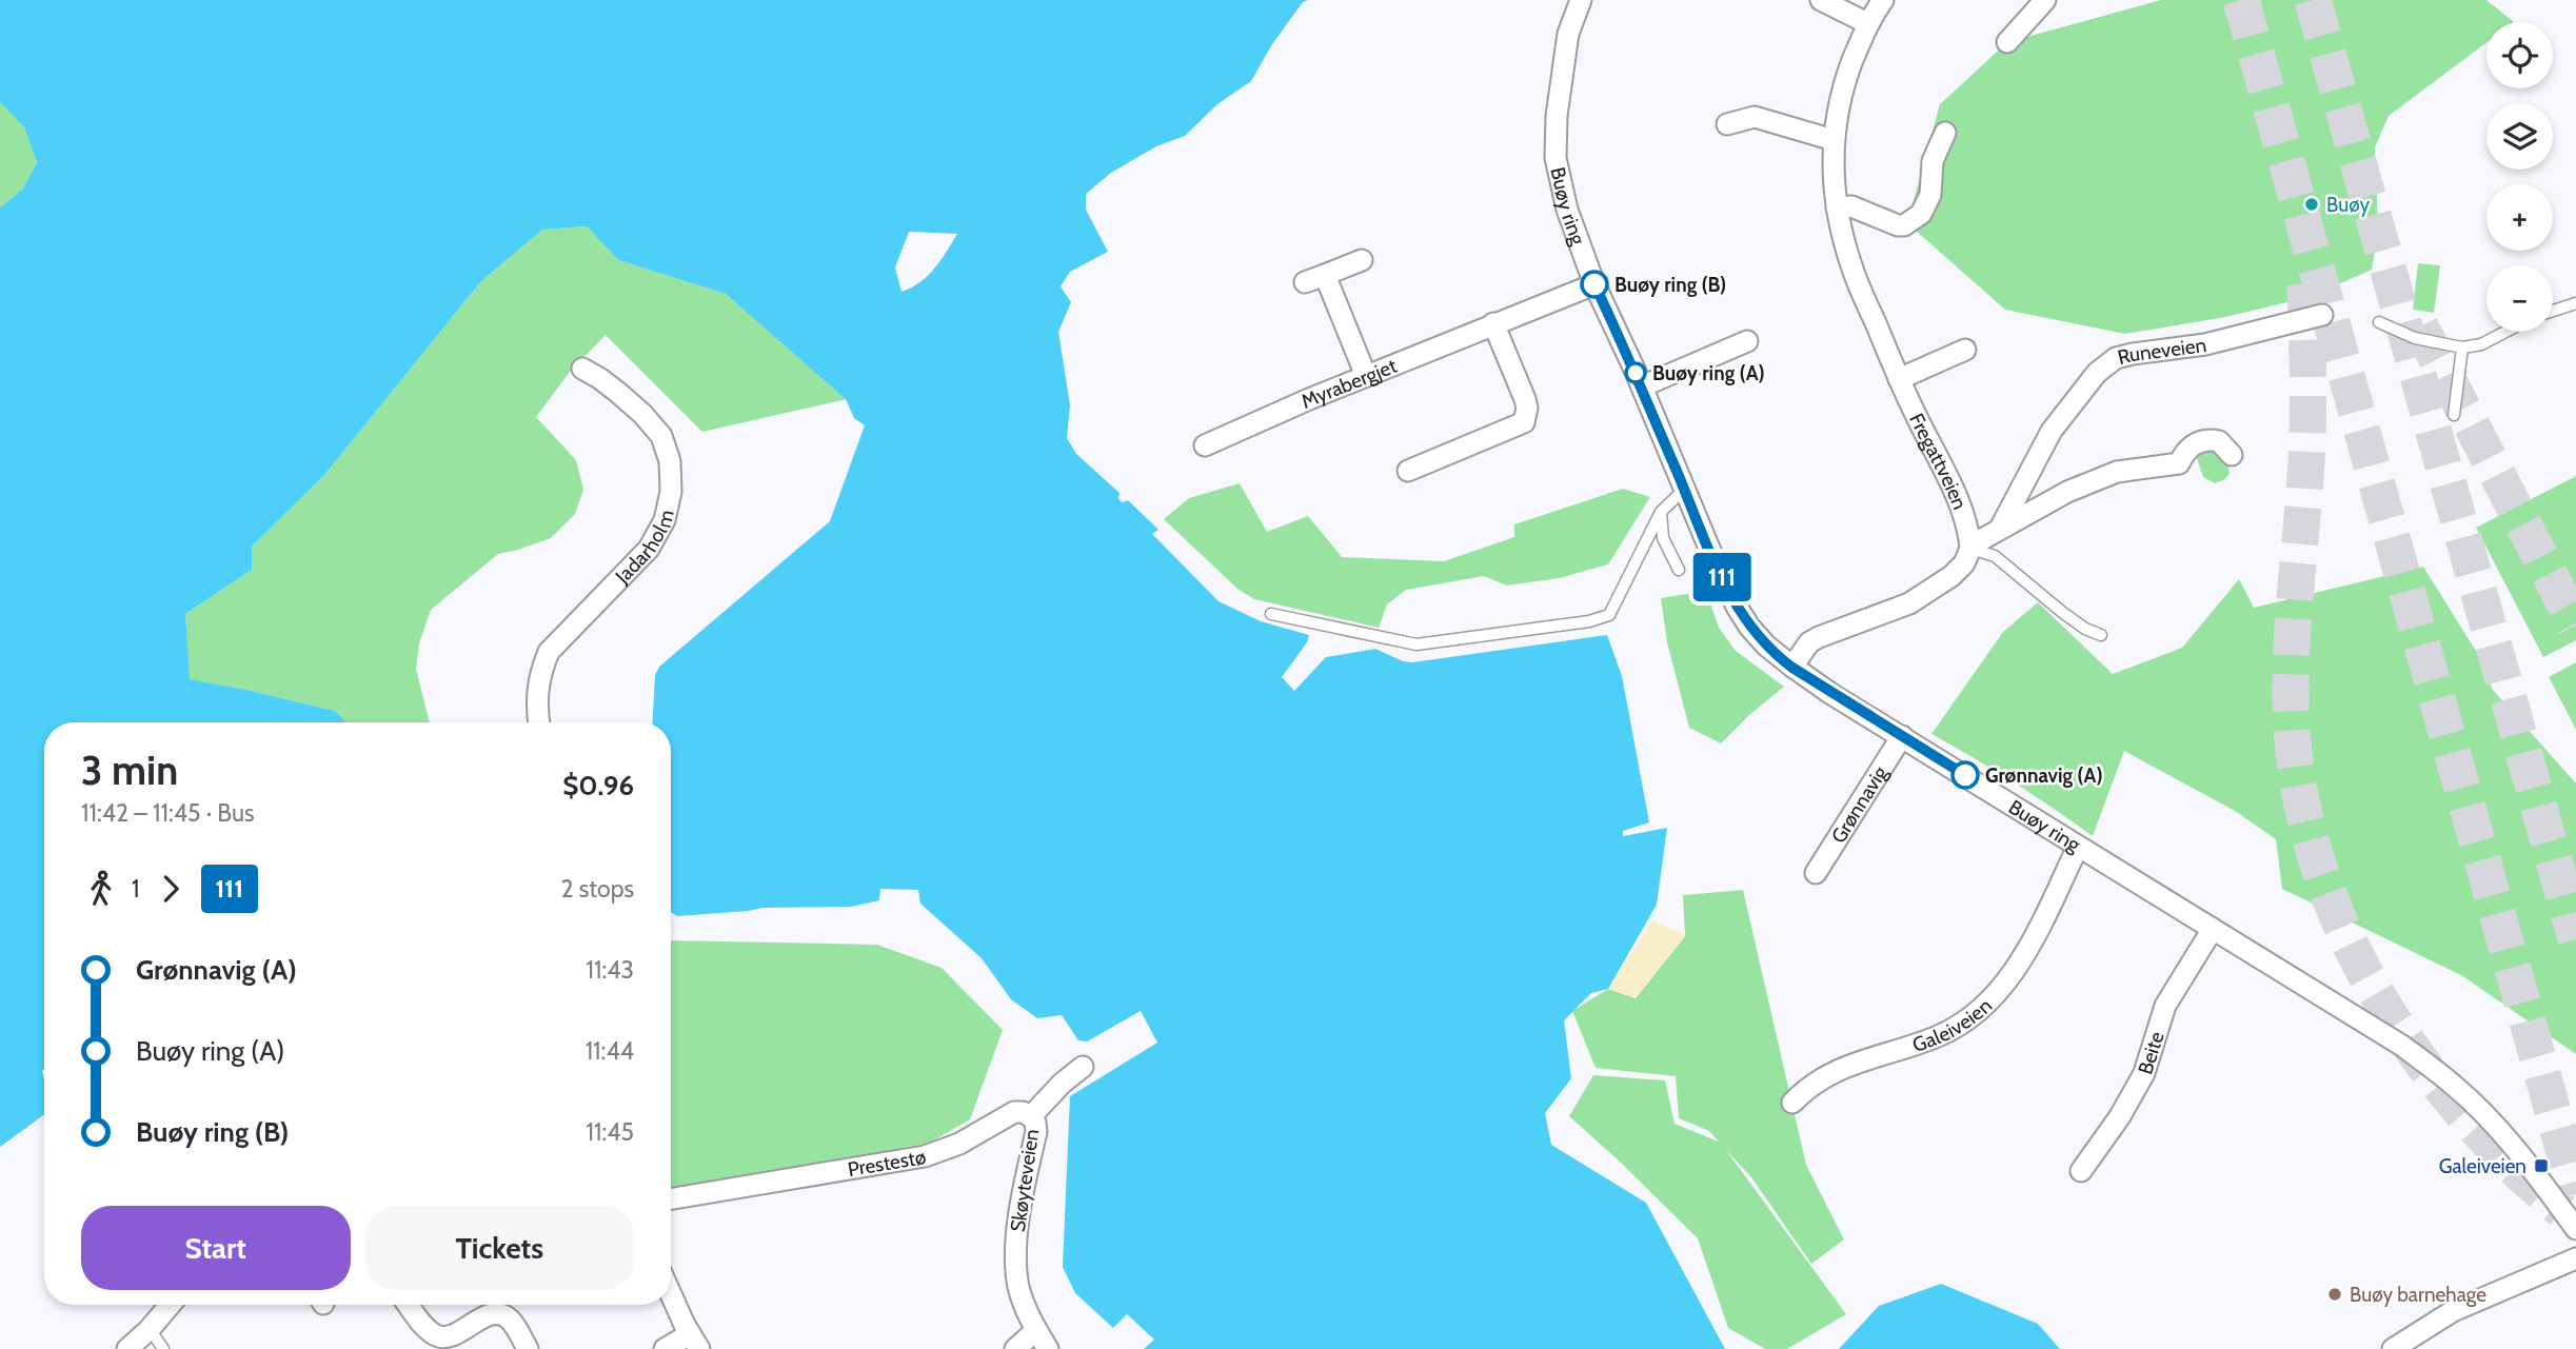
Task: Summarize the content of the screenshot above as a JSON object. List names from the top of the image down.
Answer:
{
  "streets": {
    "street": [
      "Buøy ring",
      "Runeveien",
      "Myrabergjet",
      "Fregattveien",
      "Jadarholm",
      "Grønnavig",
      "Galeiveien",
      "Beite",
      "Prestestø",
      "Skøyteveien"
    ]
  },
  "crossings": [
    ["Buøy ring", "Runeveien"],
    ["Buøy ring", "Myrabergjet"],
    ["Buøy ring", "Grønnavig"],
    ["Buøy ring", "Galeiveien"],
    ["Buøy ring", "Beite"],
    ["Runeveien", "Fregattveien"],
    ["Prestestø", "Skøyteveien"]
  ],
  "places": {
    "other": [
      "Buøy",
      "Buøy ring (B)",
      "Buøy ring (A)",
      "Grønnavig (A)",
      "Buøy barnehage"
    ],
    "transit": ["Galeiveien"]
  },
  "lines": ["bus line 111"],
  "page": {
    "on_map": "111",
    "map_buttons": ["+", "−"],
    "heading": ["3 min", "11:42 – 11:45 · Bus", "$0.96"],
    "legs": ["1", "111", "2 stops"],
    "list": [
      {
        "name": "Grønnavig (A)",
        "value": "11:43"
      },
      {
        "name": "Buøy ring (A)",
        "value": "11:44"
      },
      {
        "name": "Buøy ring (B)",
        "value": "11:45"
      }
    ],
    "buttons": ["Start", "Tickets"]
  }
}
